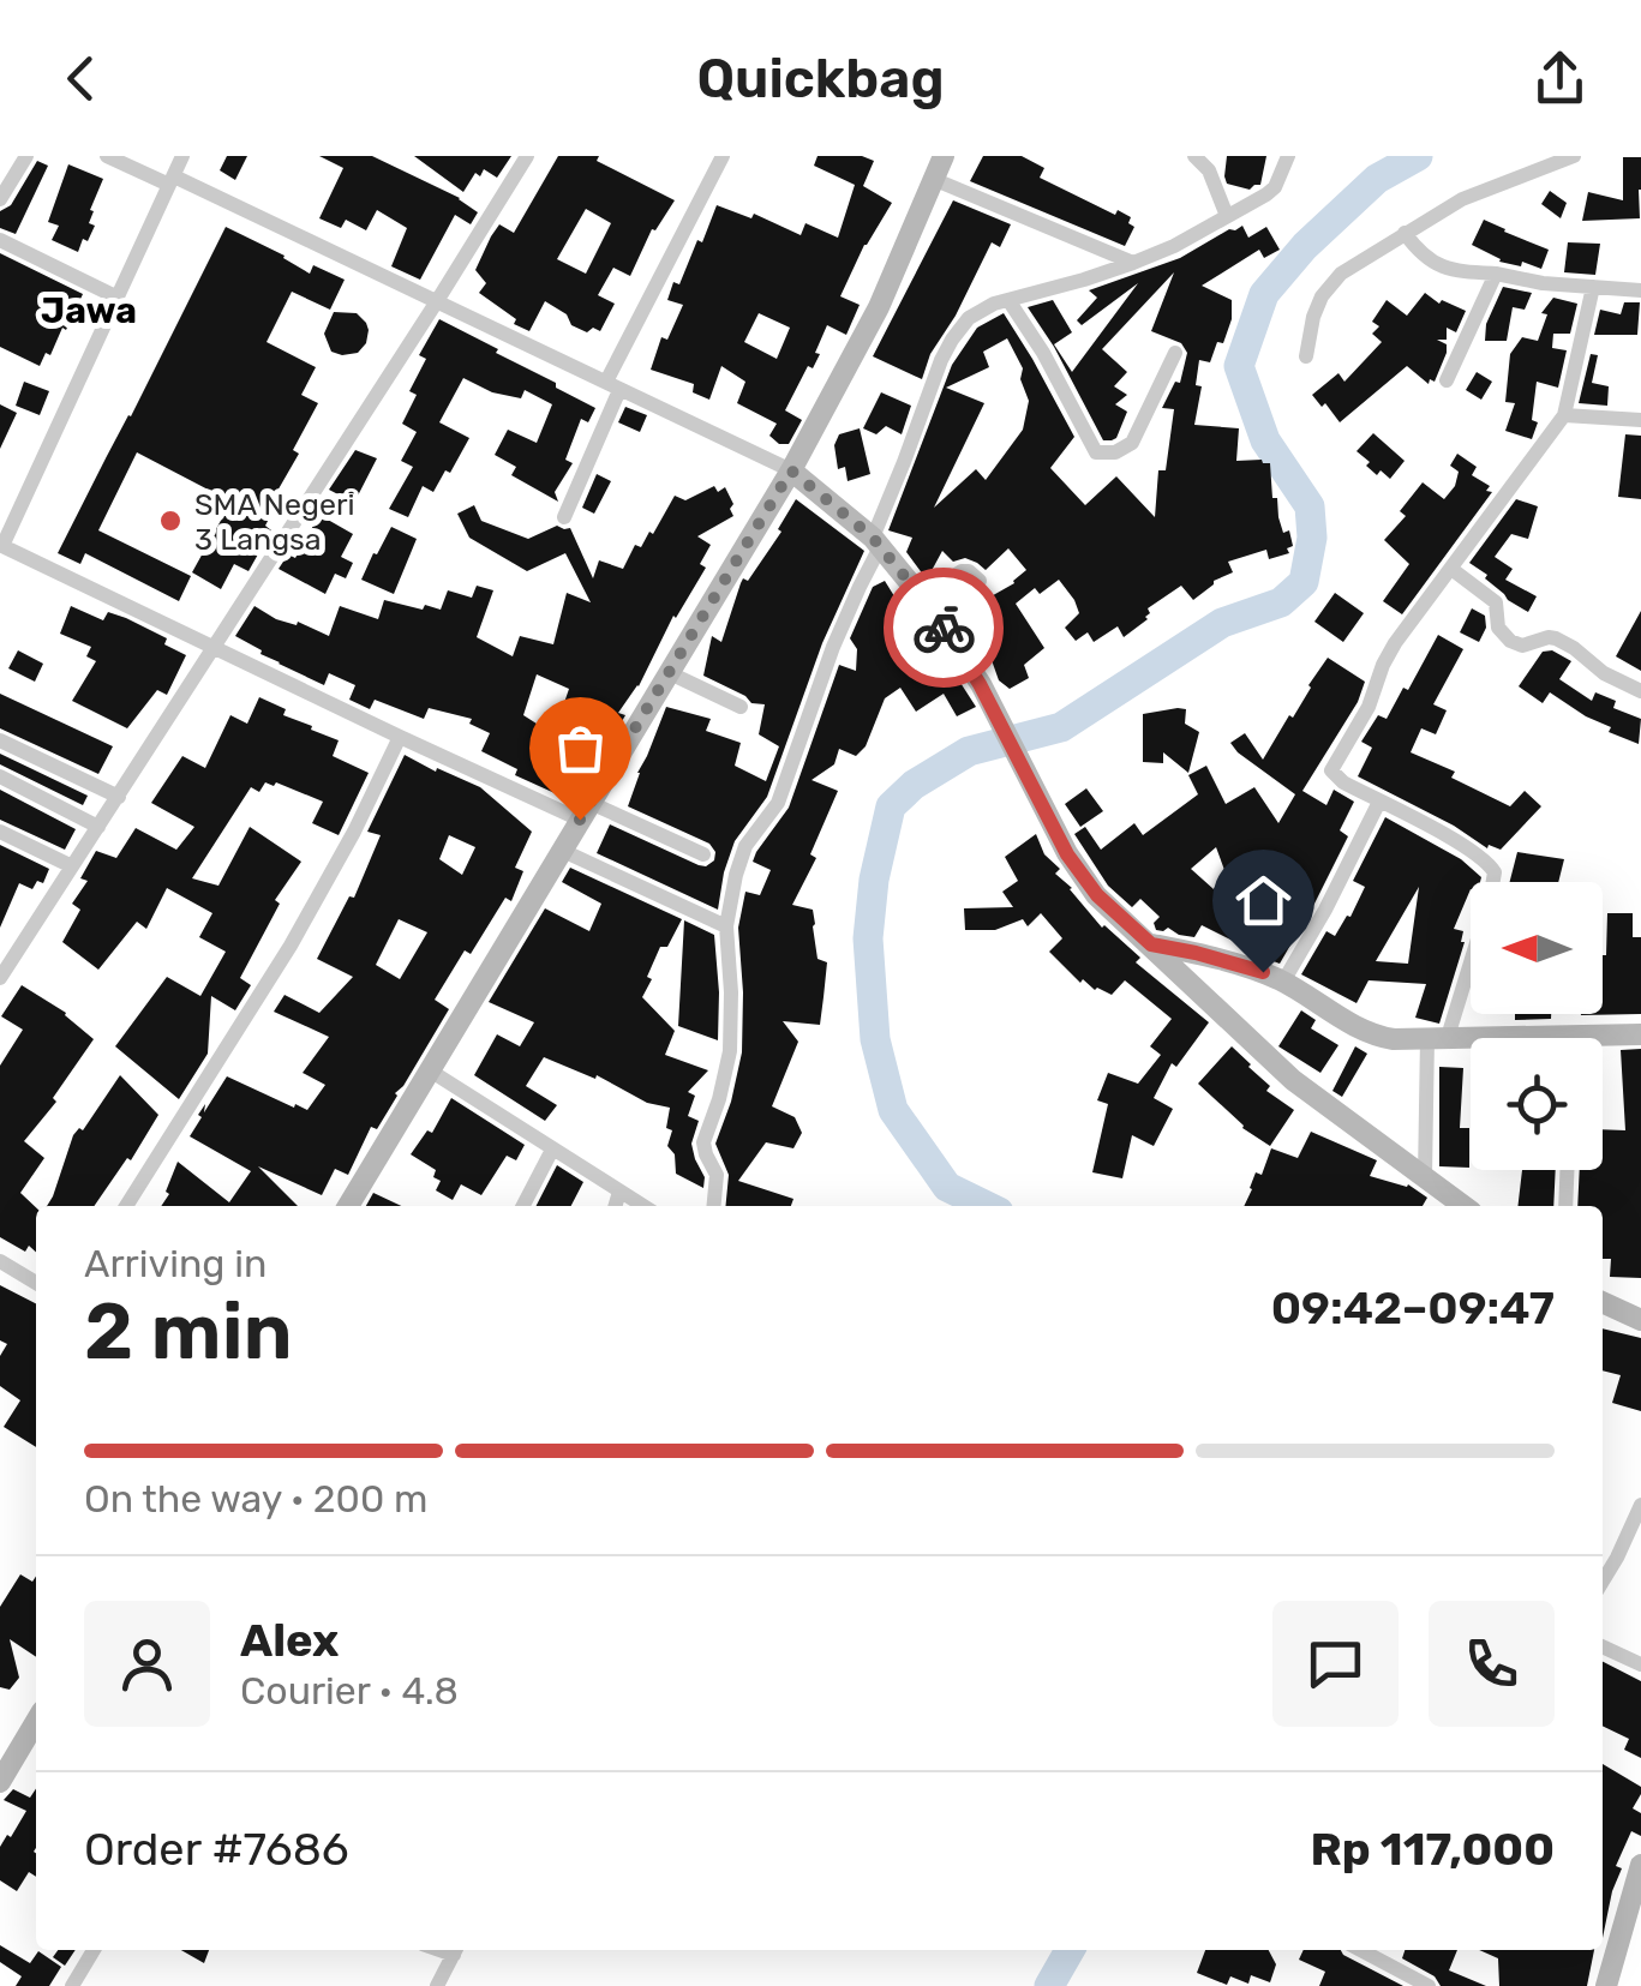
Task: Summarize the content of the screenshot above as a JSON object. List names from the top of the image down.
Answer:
{
  "districts": ["Jawa"],
  "places": ["SMA Negeri 3 Langsa"],
  "north": "left",
  "page": {
    "header": "Quickbag",
    "heading": ["2 min", "Arriving in", "09:42–09:47"],
    "panel": [
      "Alex",
      "Courier · 4.8",
      "Order #7686",
      "Rp 117,000"
    ],
    "bar": "On the way · 200 m"
  }
}
